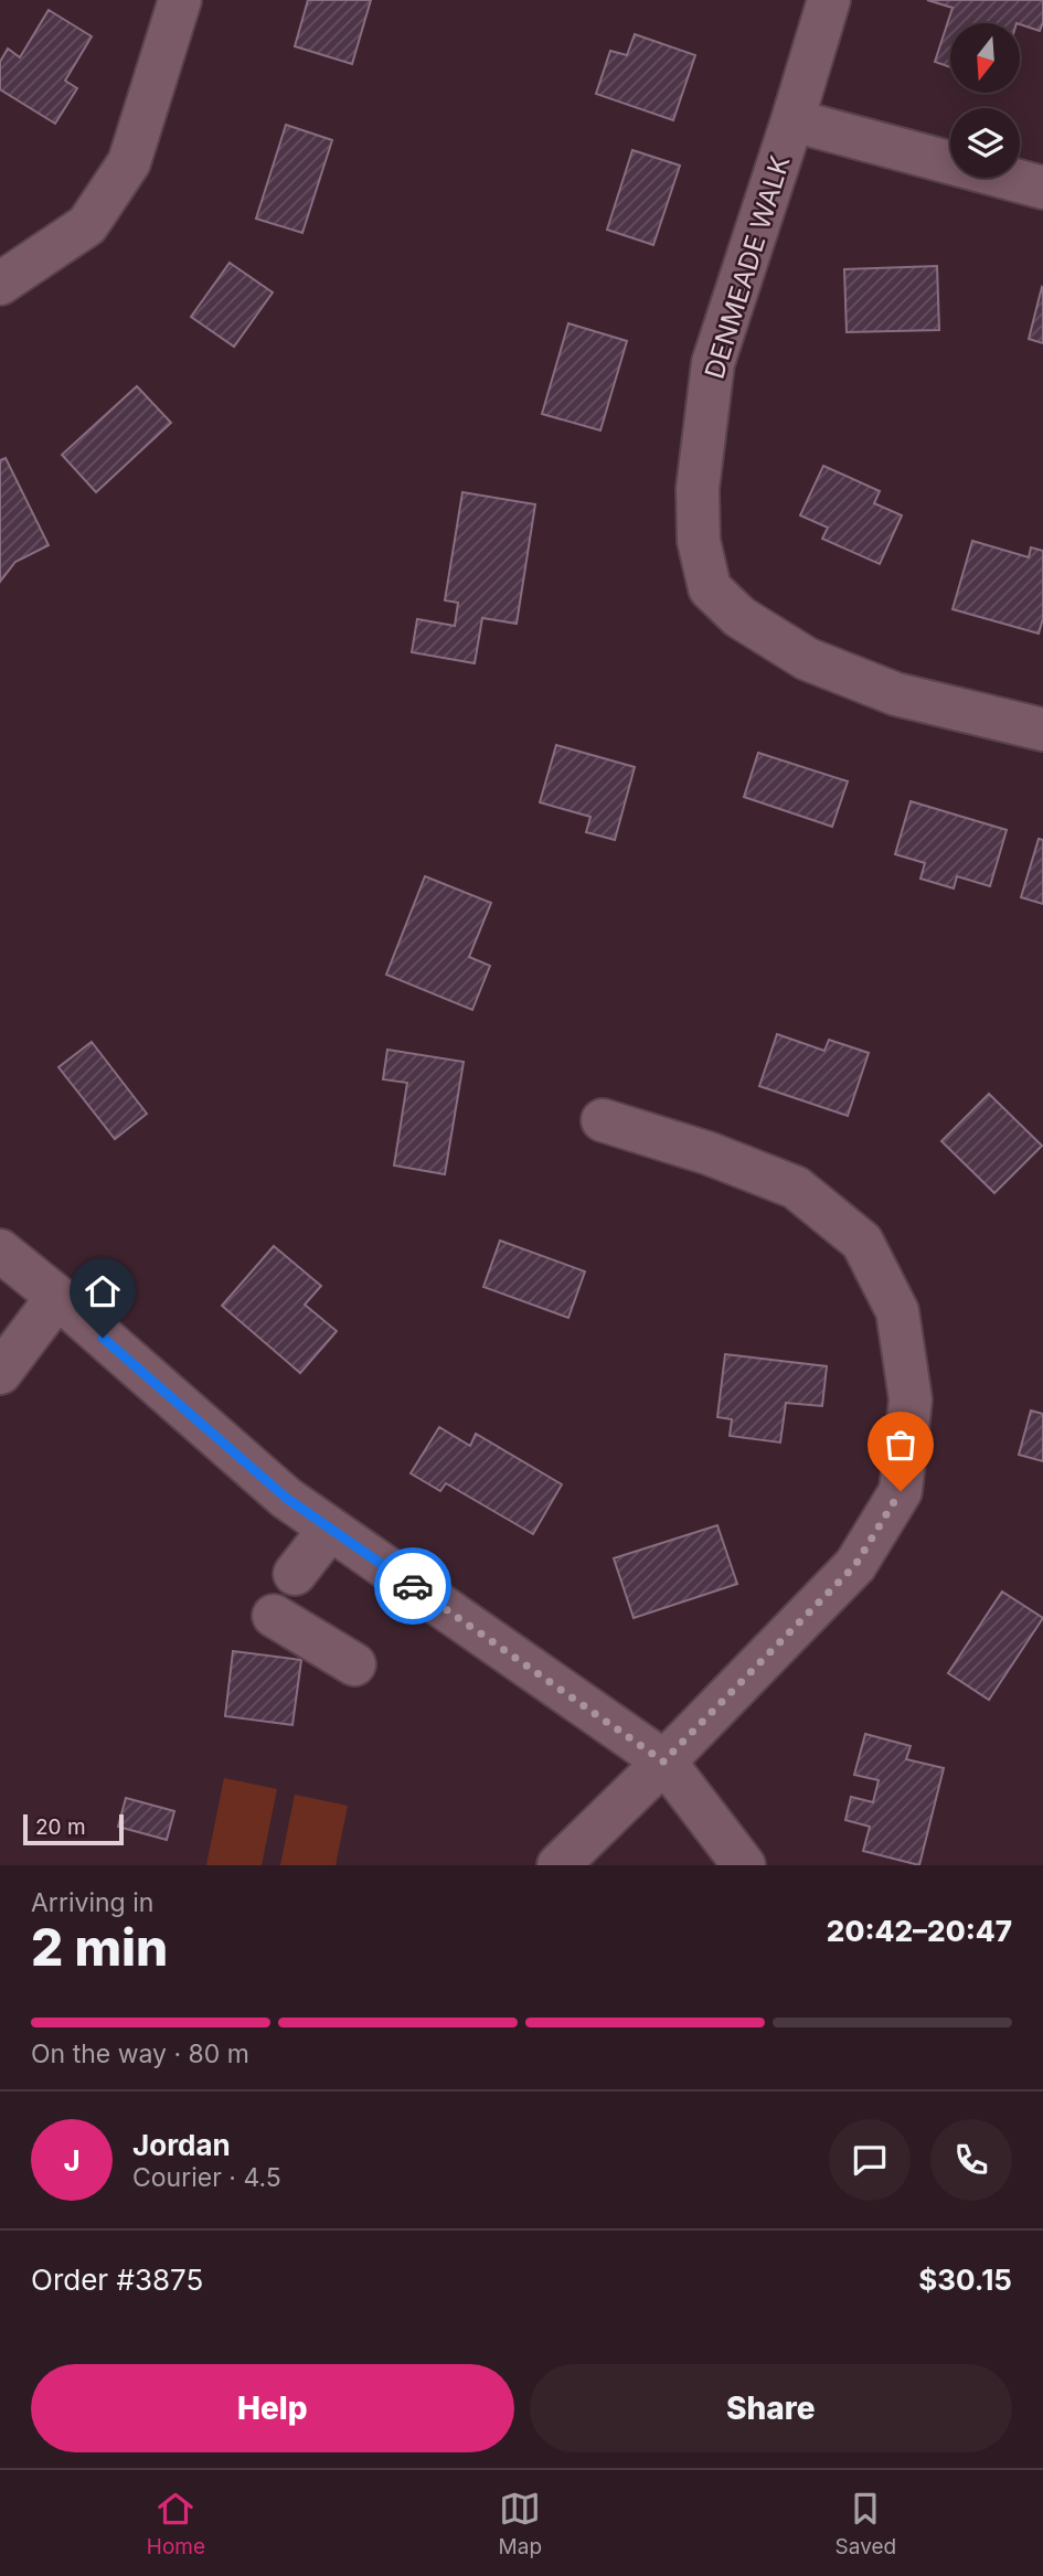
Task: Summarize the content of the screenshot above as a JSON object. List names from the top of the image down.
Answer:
{
  "streets": {
    "street": ["DENMEADE WALK"]
  },
  "scale_bar": "20 m",
  "north": "bottom",
  "page": {
    "scale": "20 m",
    "heading": ["2 min", "Arriving in", "20:42–20:47"],
    "panel": [
      "Jordan",
      "Courier · 4.5",
      "Order #3875",
      "$30.15"
    ],
    "bar": "On the way · 80 m",
    "round": "J",
    "buttons": ["Help", "Share"],
    "tabs": ["Home", "Map", "Saved"]
  }
}
